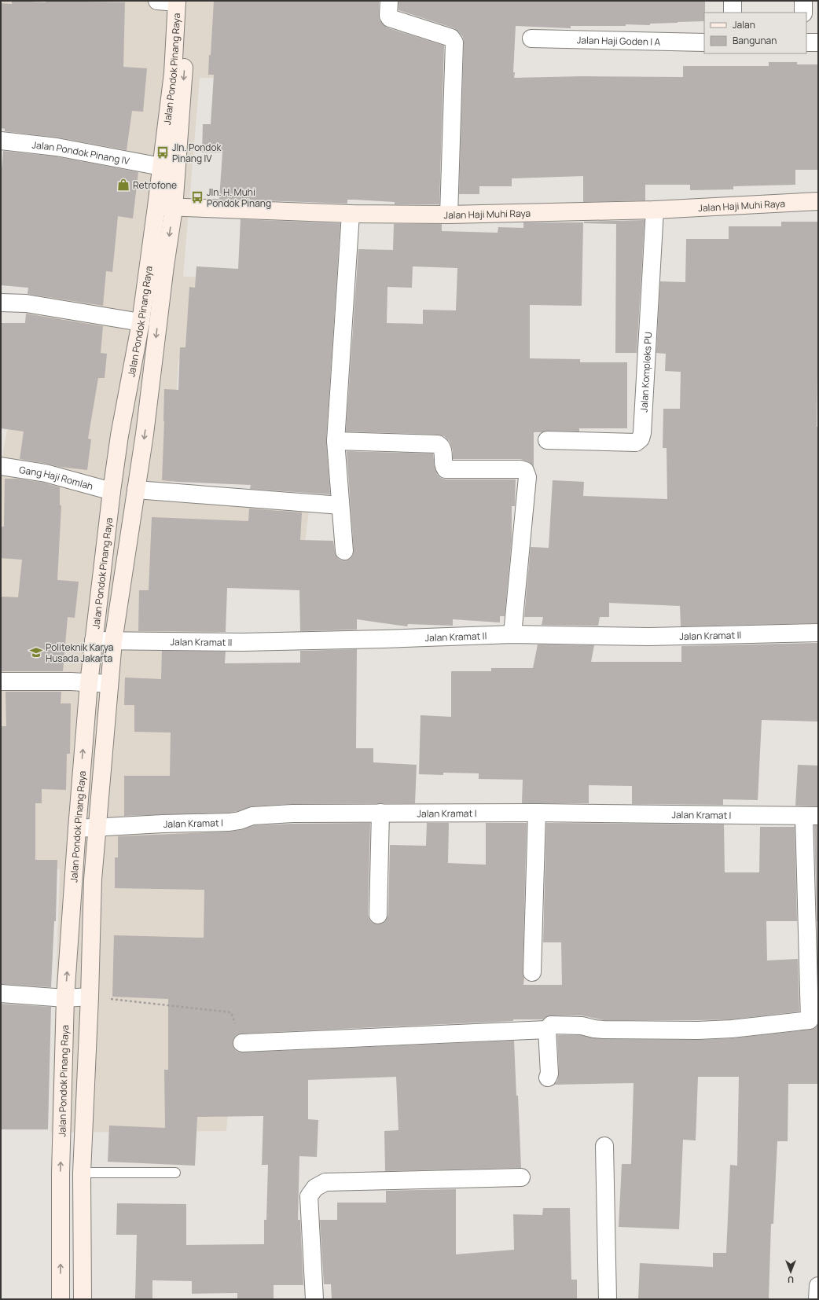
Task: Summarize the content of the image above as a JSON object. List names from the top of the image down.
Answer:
{
  "streets": {
    "main road": ["Jalan Pondok Pinang Raya", "Jalan Haji Muhi Raya"],
    "street": [
      "Jalan Haji Goden I A",
      "Jalan Pondok Pinang IV",
      "Jalan Kompleks PU",
      "Gang Haji Romlah",
      "Jalan Kramat II",
      "Jalan Kramat I"
    ]
  },
  "crossings": [
    ["Jalan Pondok Pinang Raya", "Jalan Pondok Pinang IV"],
    ["Jalan Pondok Pinang Raya", "Jalan Haji Muhi Raya"],
    ["Jalan Pondok Pinang Raya", "Gang Haji Romlah"],
    ["Jalan Pondok Pinang Raya", "Jalan Kramat II"],
    ["Jalan Pondok Pinang Raya", "Jalan Kramat I"],
    ["Jalan Haji Muhi Raya", "Jalan Kompleks PU"]
  ],
  "places": {
    "bus stop": ["Jln. Pondok Pinang IV", "Jln. H. Muhi Pondok Pinang"],
    "shop": ["Retrofone"],
    "school or university": ["Politeknik Karya Husada Jakarta"]
  },
  "legend": ["Jalan", "Bangunan"],
  "north": "bottom"
}
